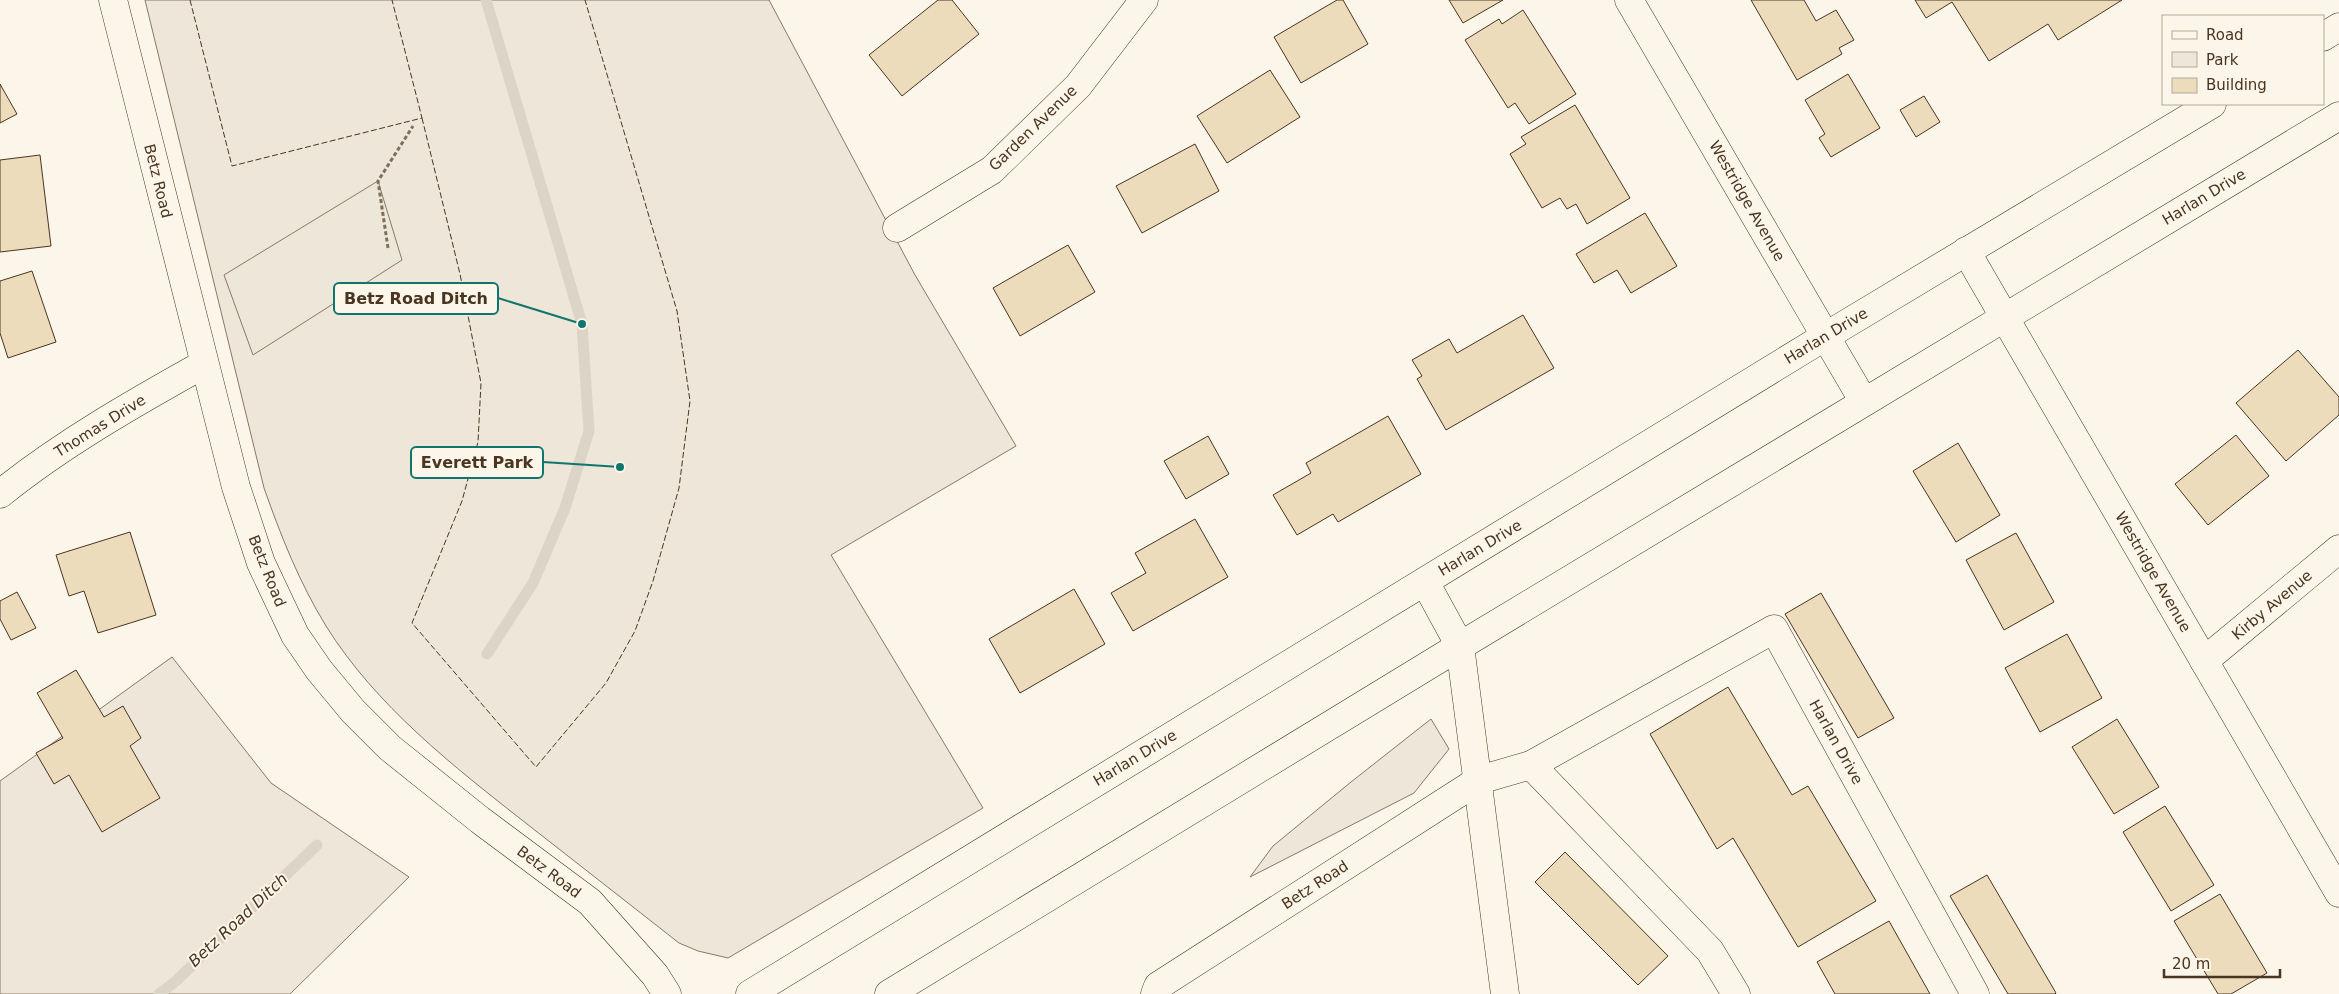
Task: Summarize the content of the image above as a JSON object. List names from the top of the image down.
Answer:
{
  "streets": {
    "street": [
      "Garden Avenue",
      "Betz Road",
      "Harlan Drive",
      "Westridge Avenue",
      "Thomas Drive",
      "Kirby Avenue"
    ]
  },
  "crossings": [
    ["Betz Road", "Harlan Drive"],
    ["Betz Road", "Thomas Drive"],
    ["Harlan Drive", "Westridge Avenue"],
    ["Westridge Avenue", "Kirby Avenue"]
  ],
  "water": ["Betz Road Ditch"],
  "places": ["Betz Road Ditch", "Everett Park"],
  "legend": ["Road", "Park", "Building"],
  "scale_bar": "20 m"
}
